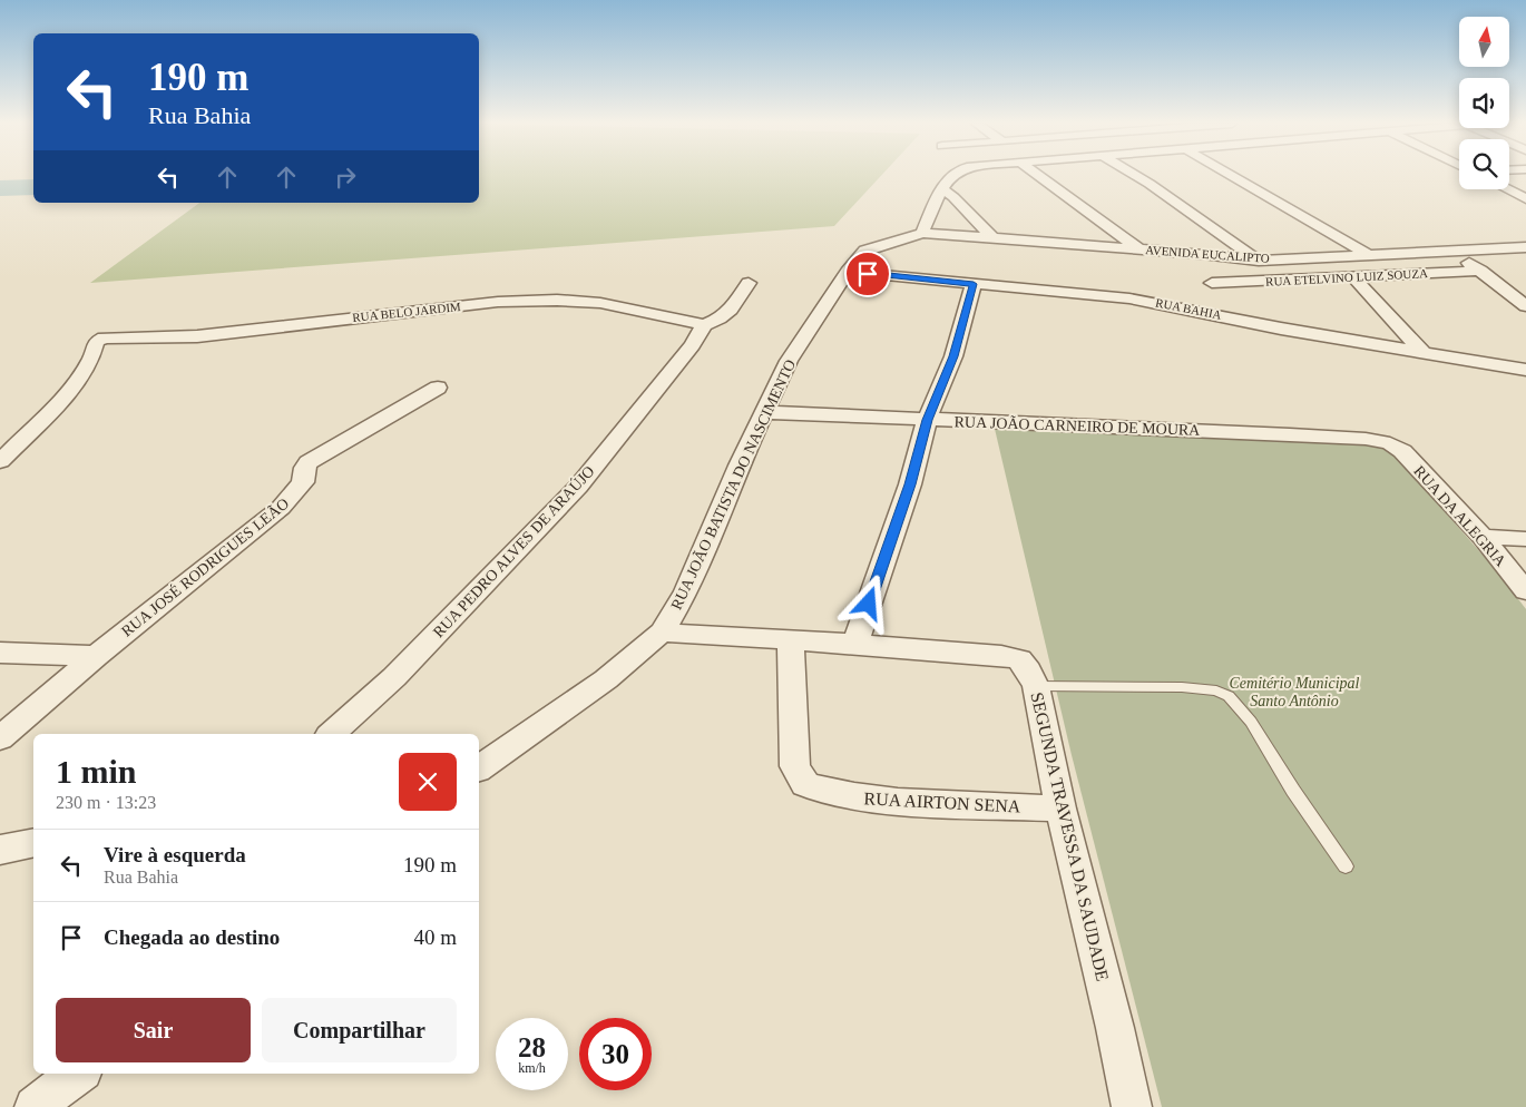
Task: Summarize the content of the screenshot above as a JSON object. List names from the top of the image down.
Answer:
{
  "streets": {
    "street": [
      "AVENIDA EUCALIPTO",
      "RUA ETELVINO LUIZ SOUZA",
      "RUA BAHIA",
      "RUA BELO JARDIM",
      "RUA JOÃO CARNEIRO DE MOURA",
      "RUA JOÃO BATISTA DO NASCIMENTO",
      "RUA DA ALEGRIA",
      "RUA PEDRO ALVES DE ARAÚJO",
      "RUA JOSÉ RODRIGUES LEÃO",
      "RUA AIRTON SENA",
      "SEGUNDA TRAVESSA DA SAUDADE"
    ]
  },
  "crossings": [
    ["AVENIDA EUCALIPTO", "RUA JOÃO BATISTA DO NASCIMENTO"],
    ["RUA BAHIA", "RUA JOÃO BATISTA DO NASCIMENTO"],
    ["RUA BELO JARDIM", "RUA PEDRO ALVES DE ARAÚJO"],
    ["RUA JOÃO CARNEIRO DE MOURA", "RUA JOÃO BATISTA DO NASCIMENTO"],
    ["RUA JOÃO CARNEIRO DE MOURA", "RUA DA ALEGRIA"],
    ["RUA JOÃO BATISTA DO NASCIMENTO", "SEGUNDA TRAVESSA DA SAUDADE"],
    ["RUA AIRTON SENA", "SEGUNDA TRAVESSA DA SAUDADE"]
  ],
  "parks": ["Cemitério Municipal Santo Antônio"],
  "north": "top",
  "page": {
    "turn": ["190 m", "Rua Bahia"],
    "heading": ["1 min", "230 m · 13:23"],
    "list": [
      {
        "name": "Vire à esquerda",
        "note": "Rua Bahia",
        "value": "190 m"
      },
      {
        "name": "Chegada ao destino",
        "value": "40 m"
      }
    ],
    "buttons": ["Sair", "Compartilhar"],
    "speed": "28 km/h",
    "limit": "30"
  }
}
